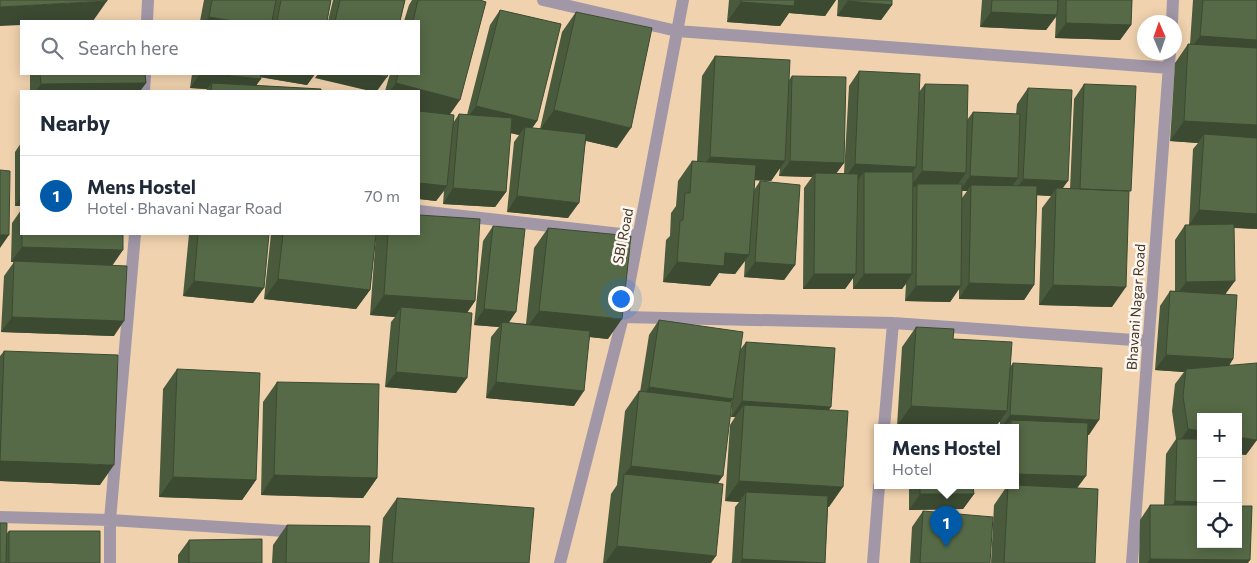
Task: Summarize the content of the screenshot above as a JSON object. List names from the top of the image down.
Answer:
{
  "streets": {
    "street": ["SBI Road", "Bhavani Nagar Road"]
  },
  "north": "top",
  "page": {
    "search": "Search here",
    "heading": "Nearby",
    "list": [
      {
        "mark": "1",
        "name": "Mens Hostel",
        "note": "Hotel · Bhavani Nagar Road",
        "value": "70 m"
      }
    ],
    "map_buttons": ["+", "−"],
    "popup": ["Mens Hostel", "Hotel"],
    "pins": "1"
  }
}
